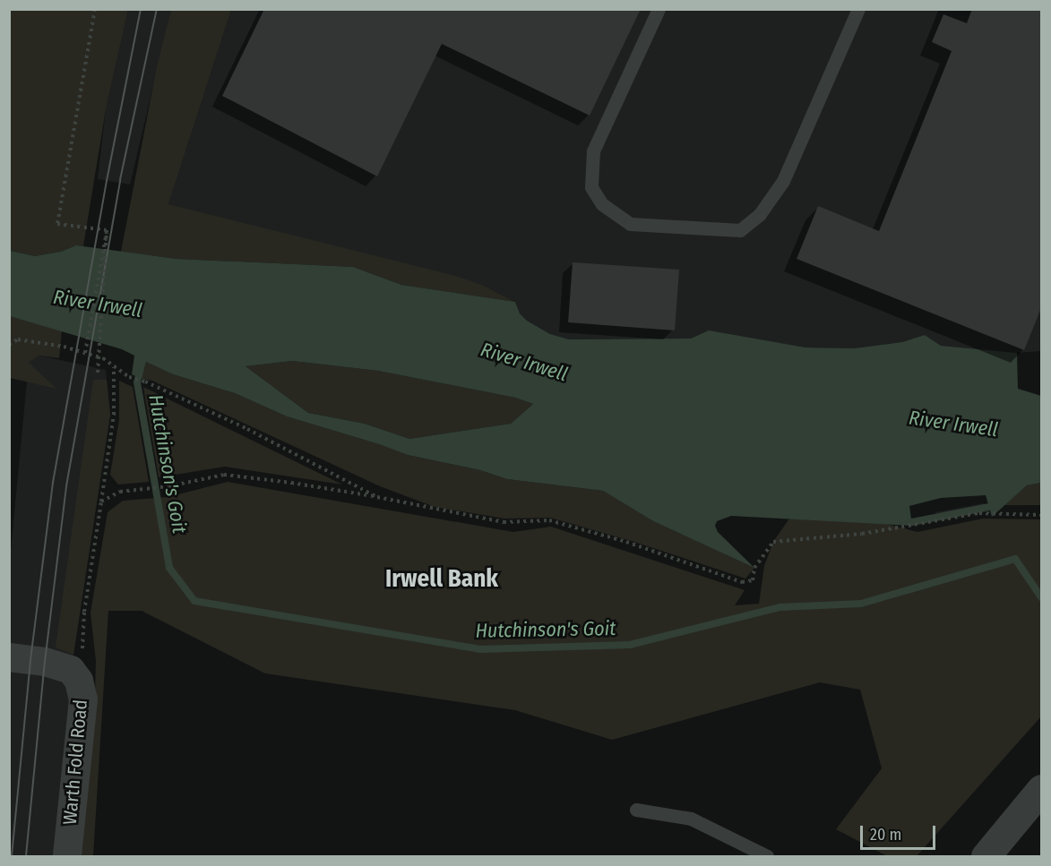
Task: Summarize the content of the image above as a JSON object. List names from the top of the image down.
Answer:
{
  "streets": {
    "street": ["Warth Fold Road"]
  },
  "districts": ["Irwell Bank"],
  "water": ["River Irwell", "Hutchinson's Goit"],
  "scale_bar": "20 m"
}
